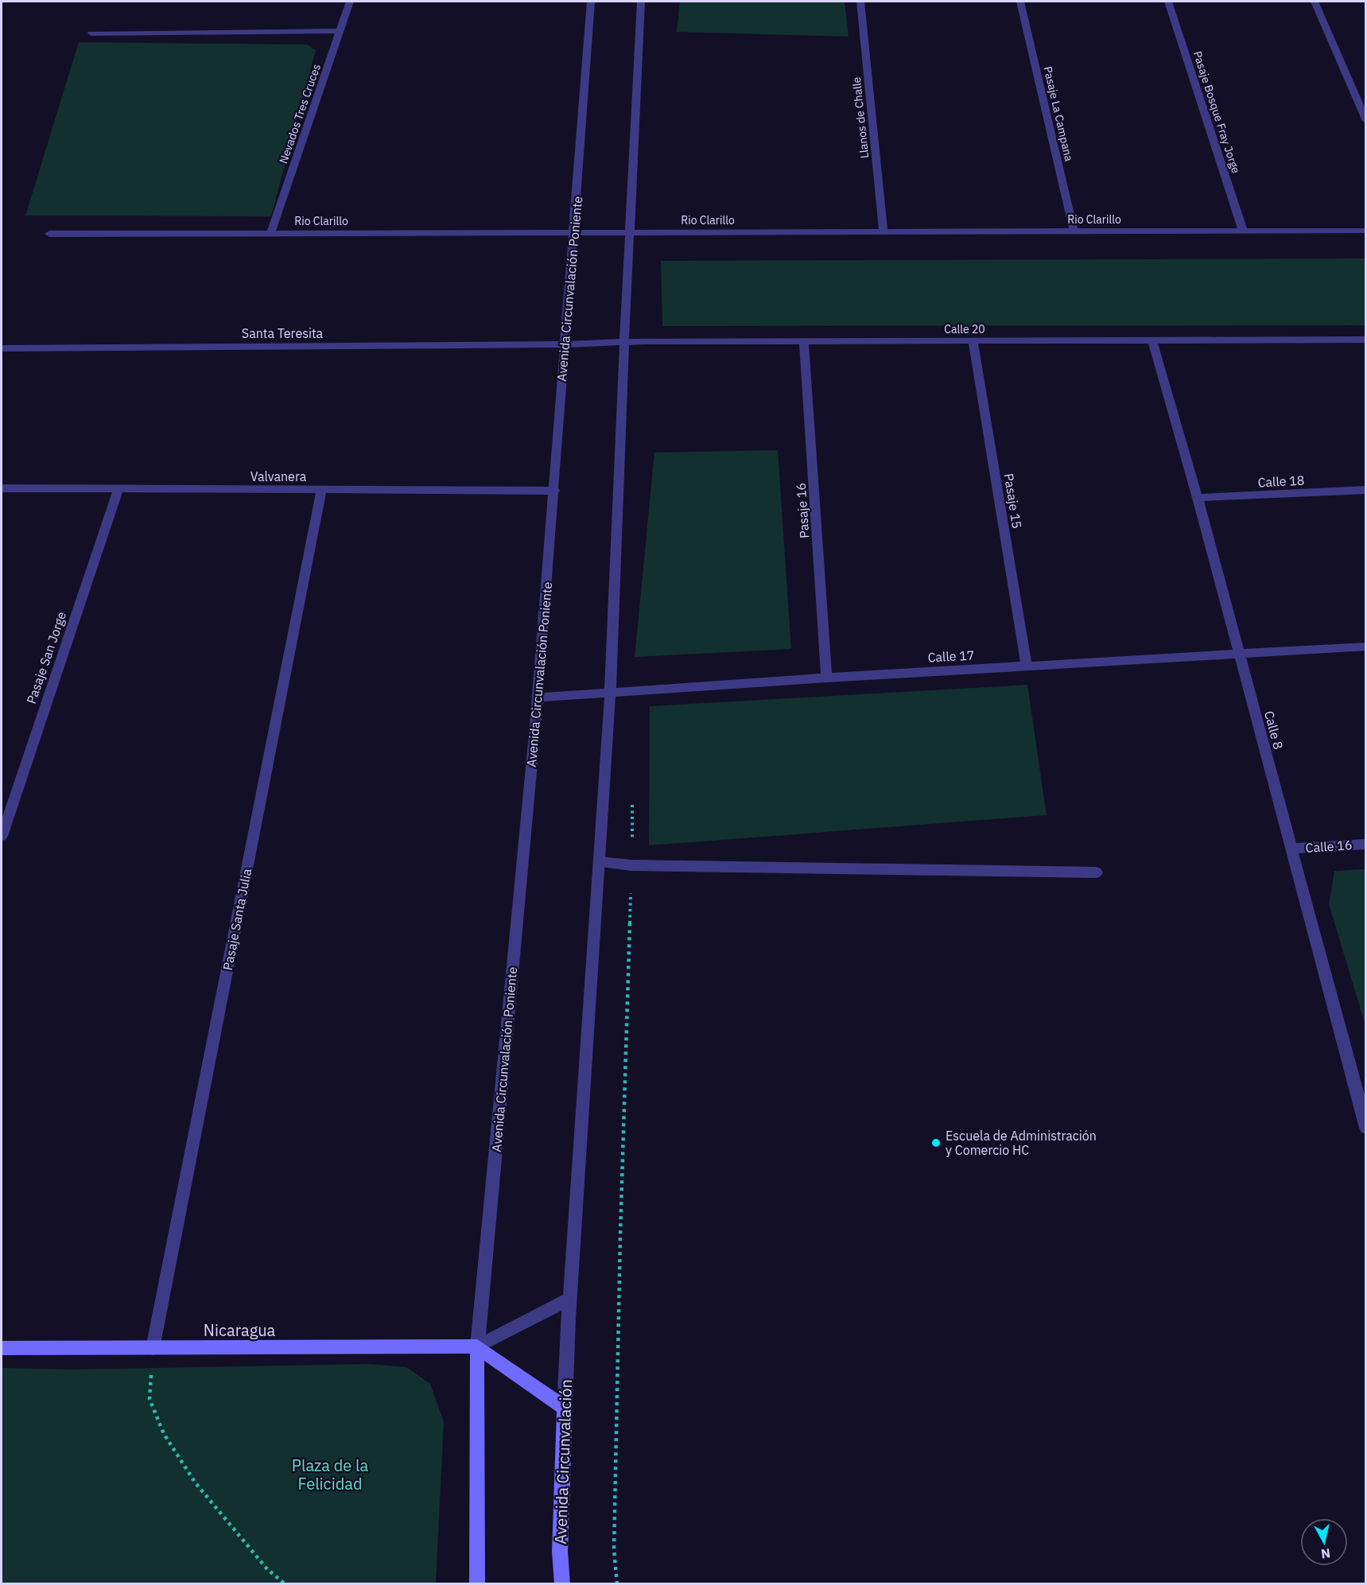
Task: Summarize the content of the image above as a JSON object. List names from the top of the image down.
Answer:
{
  "streets": {
    "street": [
      "Pasaje Bosque Fray Jorge",
      "Nevados Tres Cruces",
      "Pasaje La Campana",
      "Llanos de Challe",
      "Rio Clarillo",
      "Avenida Circunvalación Poniente",
      "Calle 20",
      "Santa Teresita",
      "Valvanera",
      "Calle 18",
      "Pasaje 15",
      "Pasaje 16",
      "Calle 17",
      "Pasaje San Jorge",
      "Calle 8",
      "Calle 16",
      "Pasaje Santa Julia",
      "Nicaragua",
      "Avenida Circunvalación"
    ]
  },
  "crossings": [
    ["Pasaje Bosque Fray Jorge", "Rio Clarillo"],
    ["Nevados Tres Cruces", "Rio Clarillo"],
    ["Pasaje La Campana", "Rio Clarillo"],
    ["Llanos de Challe", "Rio Clarillo"],
    ["Rio Clarillo", "Avenida Circunvalación Poniente"],
    ["Avenida Circunvalación Poniente", "Calle 20"],
    ["Avenida Circunvalación Poniente", "Santa Teresita"],
    ["Avenida Circunvalación Poniente", "Valvanera"],
    ["Avenida Circunvalación Poniente", "Calle 17"],
    ["Avenida Circunvalación Poniente", "Nicaragua"],
    ["Calle 20", "Santa Teresita"],
    ["Calle 20", "Pasaje 15"],
    ["Calle 20", "Pasaje 16"],
    ["Calle 20", "Calle 8"],
    ["Valvanera", "Pasaje San Jorge"],
    ["Valvanera", "Pasaje Santa Julia"],
    ["Calle 18", "Calle 8"],
    ["Pasaje 15", "Calle 17"],
    ["Pasaje 16", "Calle 17"],
    ["Calle 17", "Calle 8"],
    ["Calle 8", "Calle 16"],
    ["Pasaje Santa Julia", "Nicaragua"],
    ["Nicaragua", "Avenida Circunvalación"]
  ],
  "parks": ["Plaza de la Felicidad"],
  "places": ["Escuela de Administración y Comercio HC"],
  "north": "bottom"
}
